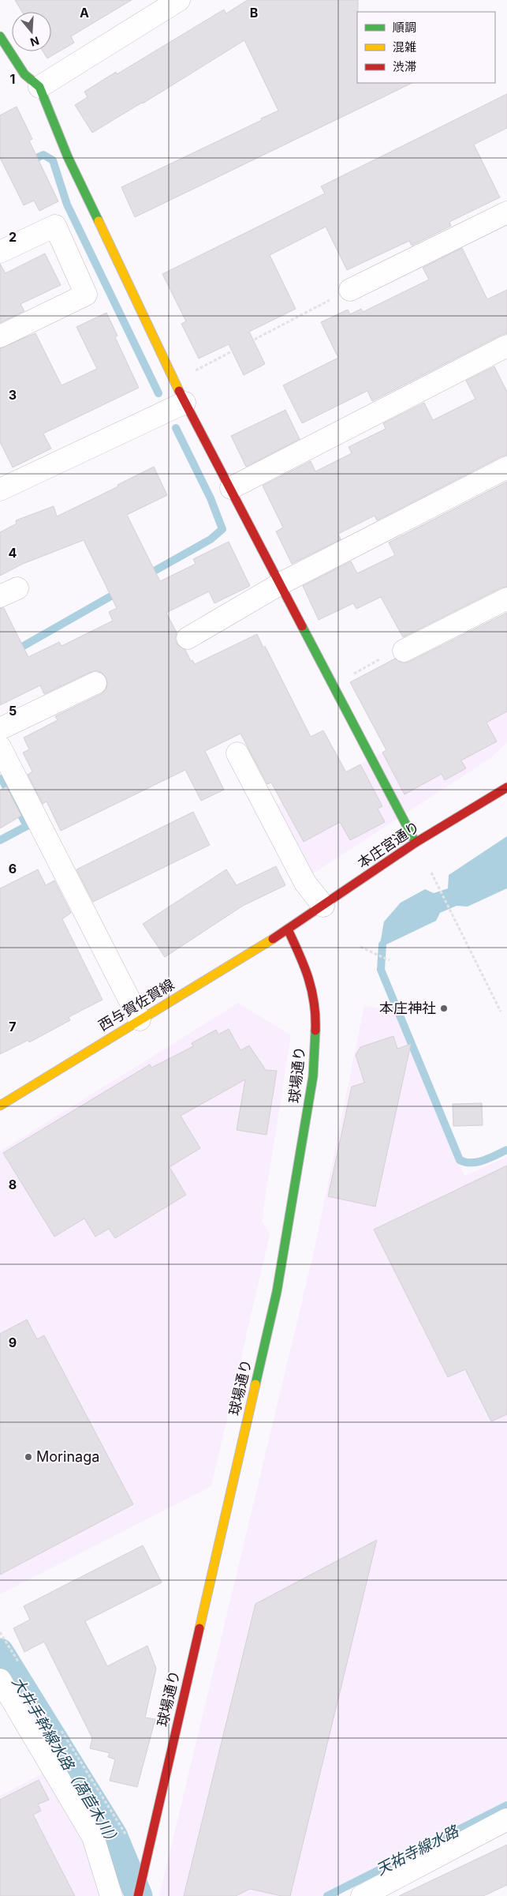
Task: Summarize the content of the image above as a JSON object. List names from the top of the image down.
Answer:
{
  "streets": {
    "street": ["本庄宮通り", "西与賀佐賀線", "球場通り"]
  },
  "crossings": [
    ["本庄宮通り", "西与賀佐賀線"],
    ["本庄宮通り", "球場通り"],
    ["西与賀佐賀線", "球場通り"]
  ],
  "water": ["大井手幹線水路（萵苣木川）", "天祐寺線水路"],
  "places": ["本庄神社", "Morinaga"],
  "legend": ["順調", "混雑", "渋滞"],
  "north": "bottom",
  "grid": {
    "columns": ["A", "B"],
    "rows": [
      "1",
      "2",
      "3",
      "4",
      "5",
      "6",
      "7",
      "8",
      "9"
    ]
  }
}
